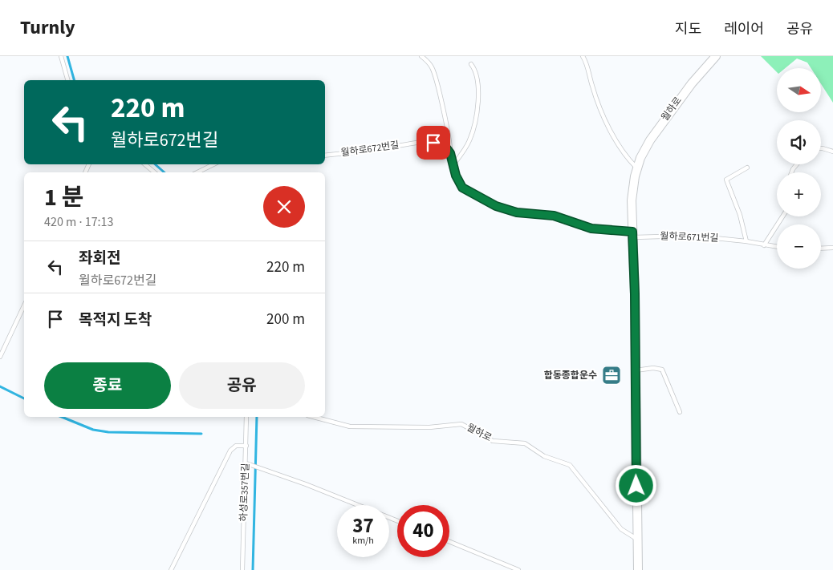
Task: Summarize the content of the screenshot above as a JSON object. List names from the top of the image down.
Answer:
{
  "streets": {
    "street": ["월하로"],
    "lane": ["월하로672번길", "월하로671번길", "하성로357번길"]
  },
  "crossings": [
    ["월하로", "월하로671번길"]
  ],
  "places": {
    "office": ["합동종합운수"]
  },
  "north": "right",
  "page": {
    "header": "Turnly",
    "nav": ["지도", "레이어", "공유"],
    "map_buttons": ["+", "−"],
    "turn": ["220 m", "월하로672번길"],
    "heading": ["1 분", "420 m · 17:13"],
    "list": [
      {
        "name": "좌회전",
        "note": "월하로672번길",
        "value": "220 m"
      },
      {
        "name": "목적지 도착",
        "value": "200 m"
      }
    ],
    "buttons": ["종료", "공유"],
    "speed": "37 km/h",
    "limit": "40"
  }
}
